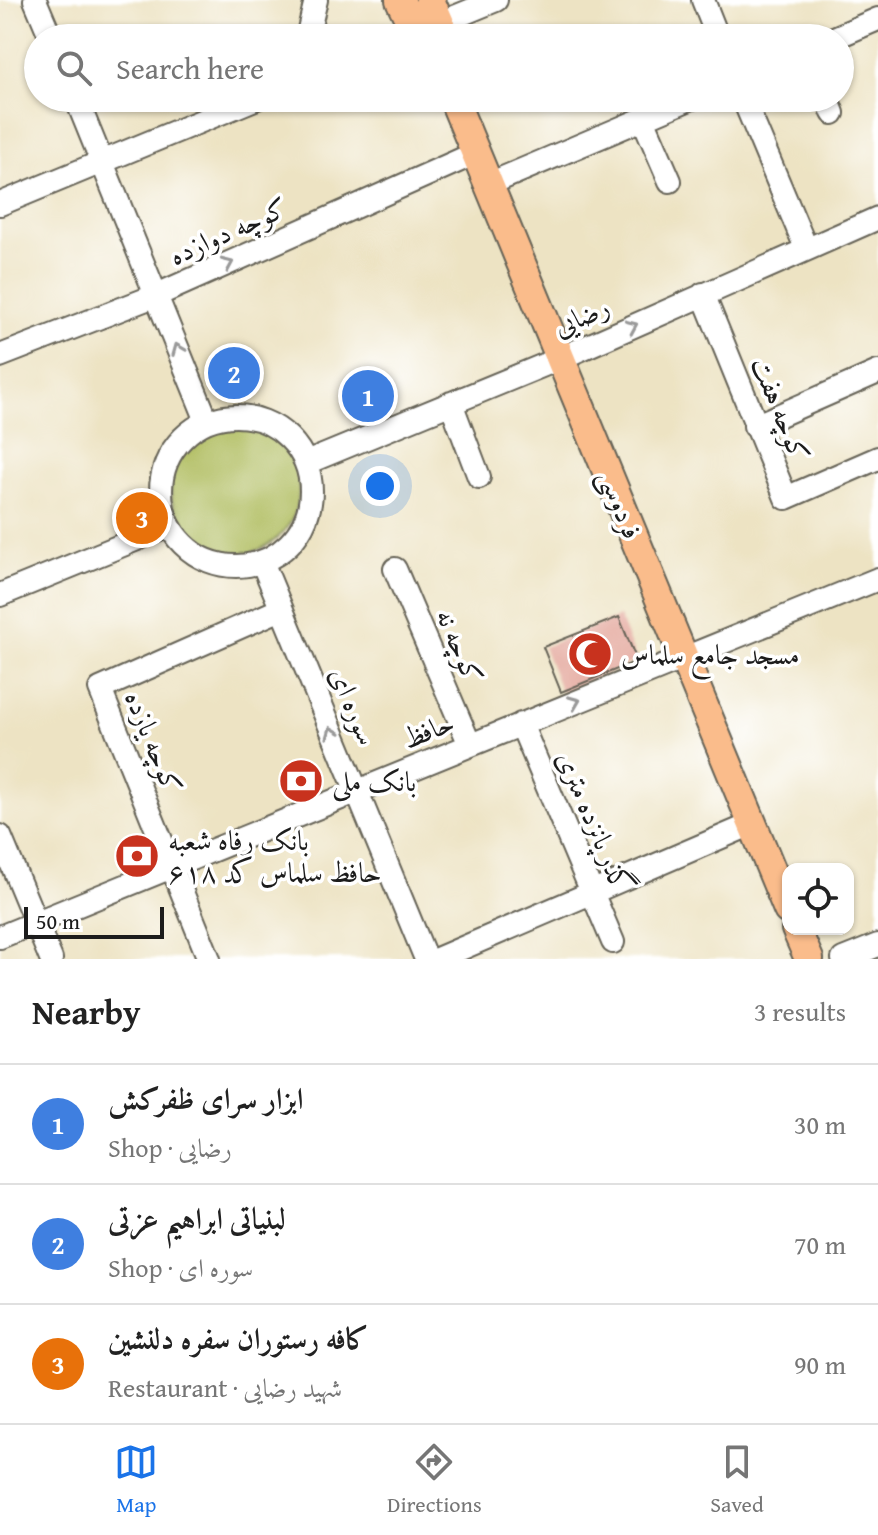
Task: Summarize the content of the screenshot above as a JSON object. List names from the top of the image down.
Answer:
{
  "streets": {
    "main road": ["فردوسی"],
    "street": [
      "کوچه دوازده",
      "رضایی",
      "کوچه هفت",
      "کوچه نه",
      "سوره ای",
      "حافظ",
      "کوچه یازده",
      "گذر پانزده متری"
    ]
  },
  "crossings": [
    ["کوچه دوازده", "فردوسی"],
    ["رضایی", "کوچه هفت"],
    ["رضایی", "فردوسی"],
    ["رضایی", "سوره ای"],
    ["فردوسی", "حافظ"],
    ["کوچه نه", "حافظ"],
    ["سوره ای", "حافظ"],
    ["سوره ای", "کوچه یازده"],
    ["حافظ", "کوچه یازده"],
    ["حافظ", "گذر پانزده متری"]
  ],
  "one_way": ["سوره ای"],
  "places": {
    "mosque": ["مسجد جامع سلماس"],
    "bank": ["بانک ملی", "بانک رفاه شعبه حافظ سلماس کد ۶۱۸"]
  },
  "scale_bar": "50 m",
  "page": {
    "search": "Search here",
    "pins": ["2", "1", "3"],
    "scale": "50 m",
    "heading": ["Nearby", "3 results"],
    "list": [
      {
        "mark": "1",
        "name": "ابزار سرای ظفرکش",
        "note": "Shop · رضایی",
        "value": "30 m"
      },
      {
        "mark": "2",
        "name": "لبنیاتی ابراهیم عزتی",
        "note": "Shop · سوره ای",
        "value": "70 m"
      },
      {
        "mark": "3",
        "name": "کافه رستوران سفره دلنشین",
        "note": "Restaurant · شهید رضایی",
        "value": "90 m"
      }
    ],
    "nav": ["Map", "Directions", "Saved"]
  }
}
